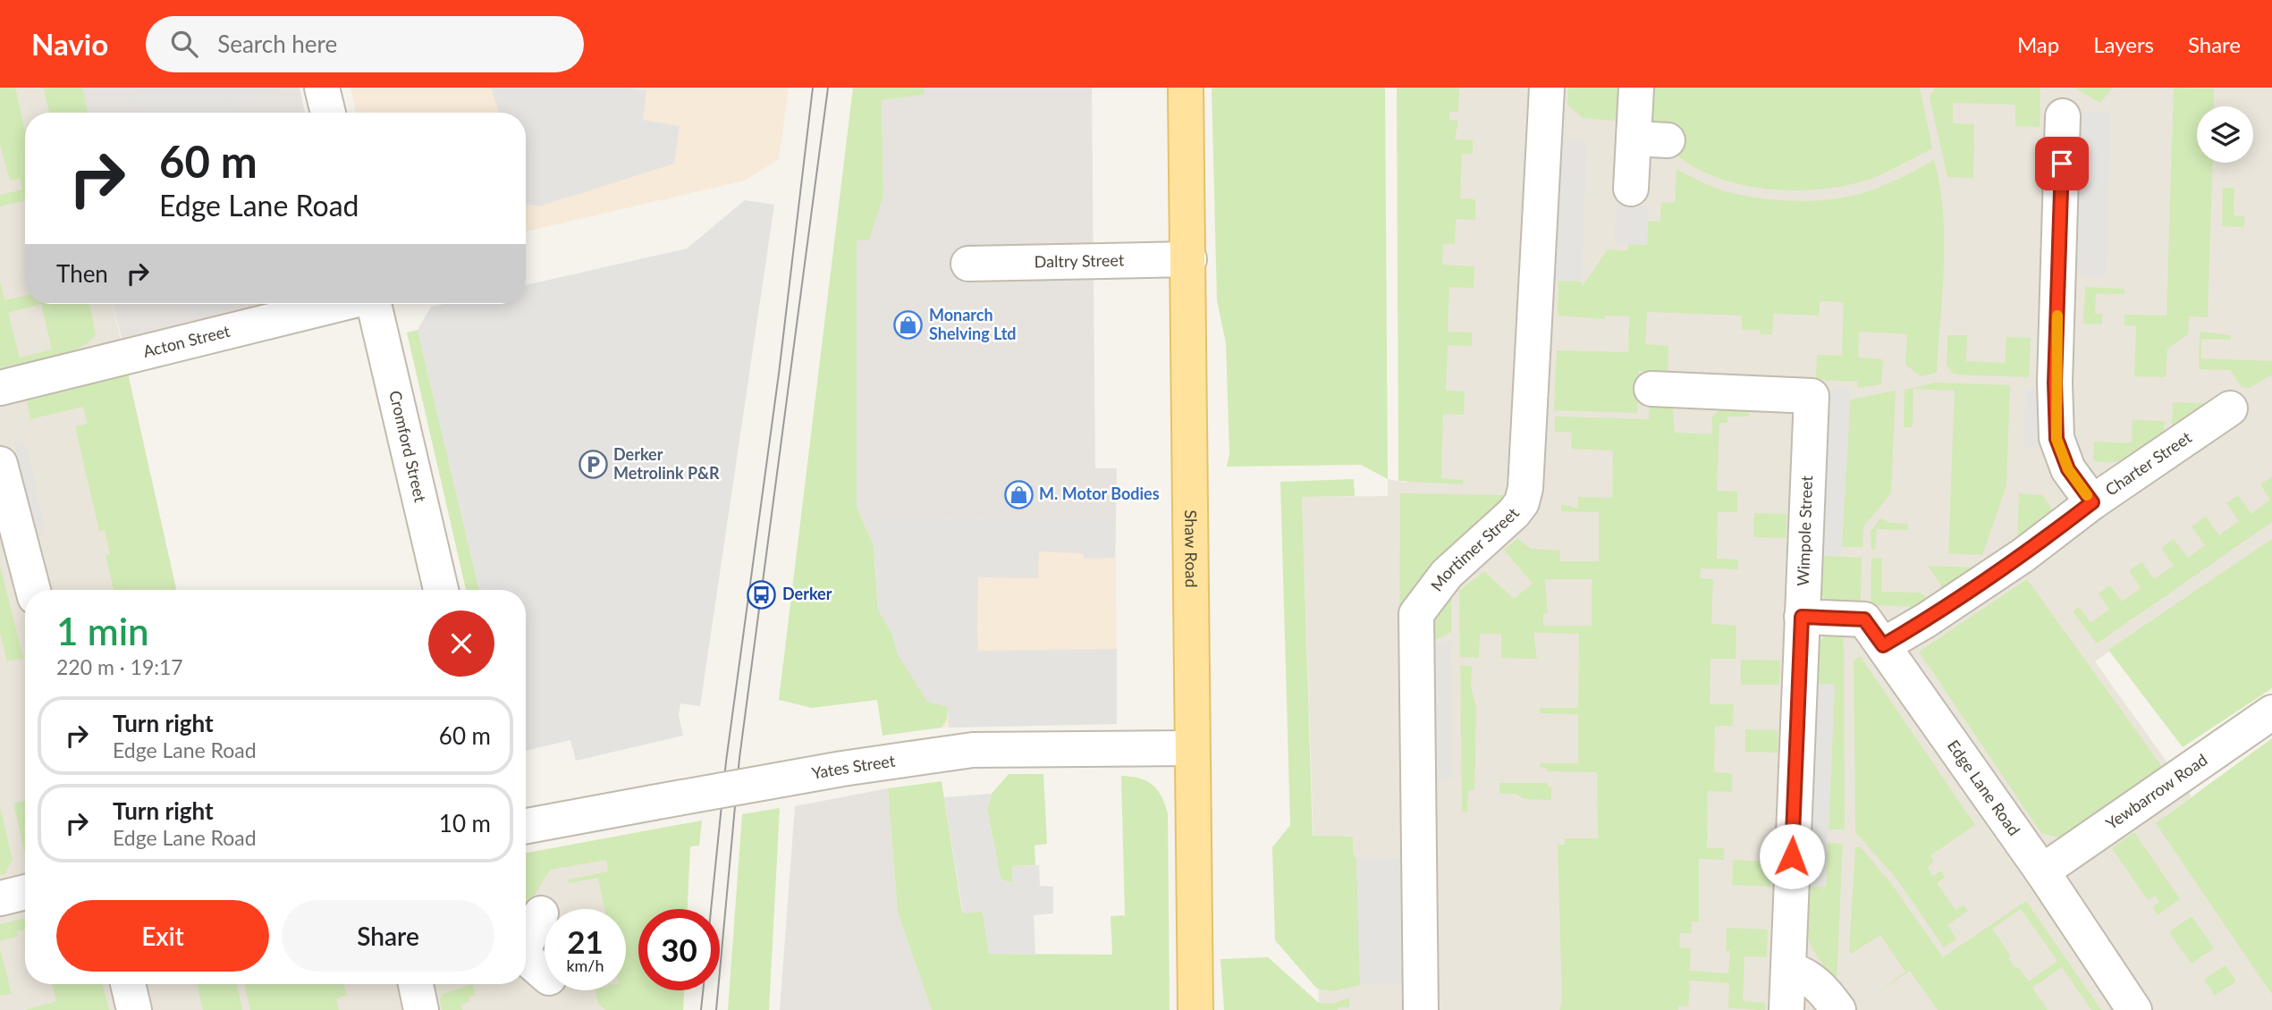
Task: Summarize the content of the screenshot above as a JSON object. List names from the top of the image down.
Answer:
{
  "streets": {
    "main road": ["Shaw Road"],
    "street": [
      "Daltry Street",
      "Acton Street",
      "Cromford Street",
      "Charter Street",
      "Wimpole Street",
      "Mortimer Street",
      "Yates Street",
      "Edge Lane Road",
      "Yewbarrow Road"
    ]
  },
  "crossings": [
    ["Daltry Street", "Shaw Road"],
    ["Charter Street", "Edge Lane Road"],
    ["Wimpole Street", "Edge Lane Road"],
    ["Shaw Road", "Yates Street"],
    ["Edge Lane Road", "Yewbarrow Road"]
  ],
  "places": {
    "shop": ["Monarch Shelving Ltd", "M. Motor Bodies"],
    "parking": ["Derker Metrolink P&R"],
    "bus stop": ["Derker"]
  },
  "page": {
    "header": "Navio",
    "search": "Search here",
    "nav": ["Map", "Layers", "Share"],
    "turn": ["60 m", "Edge Lane Road"],
    "then": "Then",
    "heading": ["1 min", "220 m · 19:17"],
    "list": [
      {
        "name": "Turn right",
        "note": "Edge Lane Road",
        "value": "60 m"
      },
      {
        "name": "Turn right",
        "note": "Edge Lane Road",
        "value": "10 m"
      }
    ],
    "buttons": ["Exit", "Share"],
    "speed": "21 km/h",
    "limit": "30"
  }
}
